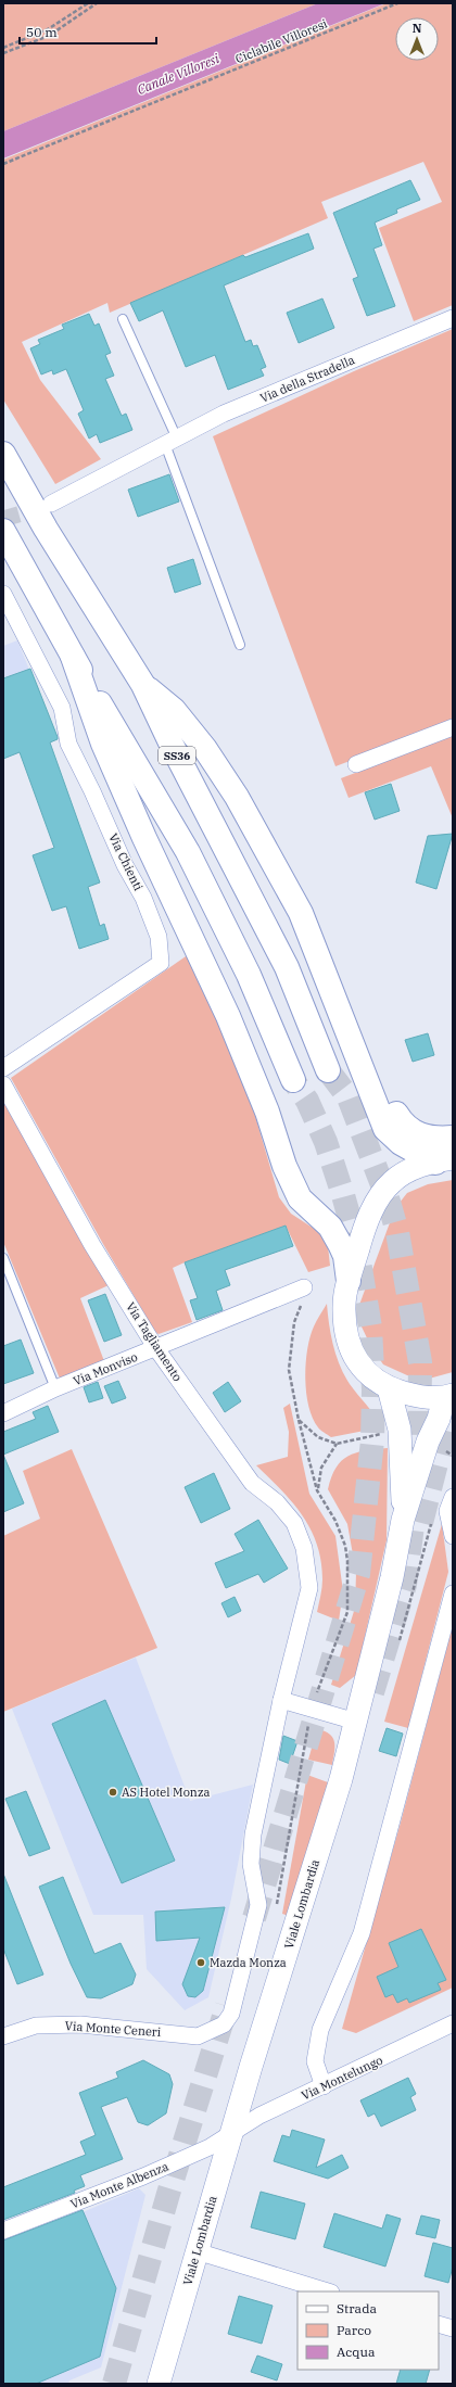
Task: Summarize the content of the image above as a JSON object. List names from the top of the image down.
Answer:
{
  "streets": {
    "highway": ["SS36"],
    "main road": ["Viale Lombardia"],
    "street": [
      "Via della Stradella",
      "Via Chienti",
      "Via Tagliamento",
      "Via Monviso",
      "Via Monte Ceneri",
      "Via Montelungo",
      "Via Monte Albenza"
    ],
    "path": ["Ciclabile Villoresi"]
  },
  "crossings": [
    ["Via Tagliamento", "Via Monviso"],
    ["Via Tagliamento", "Via Monte Ceneri"],
    ["Viale Lombardia", "Via Montelungo"],
    ["Viale Lombardia", "Via Monte Albenza"],
    ["Via Montelungo", "Via Monte Albenza"]
  ],
  "water": ["Canale Villoresi"],
  "places": ["AS Hotel Monza", "Mazda Monza"],
  "legend": ["Strada", "Parco", "Acqua"],
  "scale_bar": "50 m",
  "north": "top"
}
